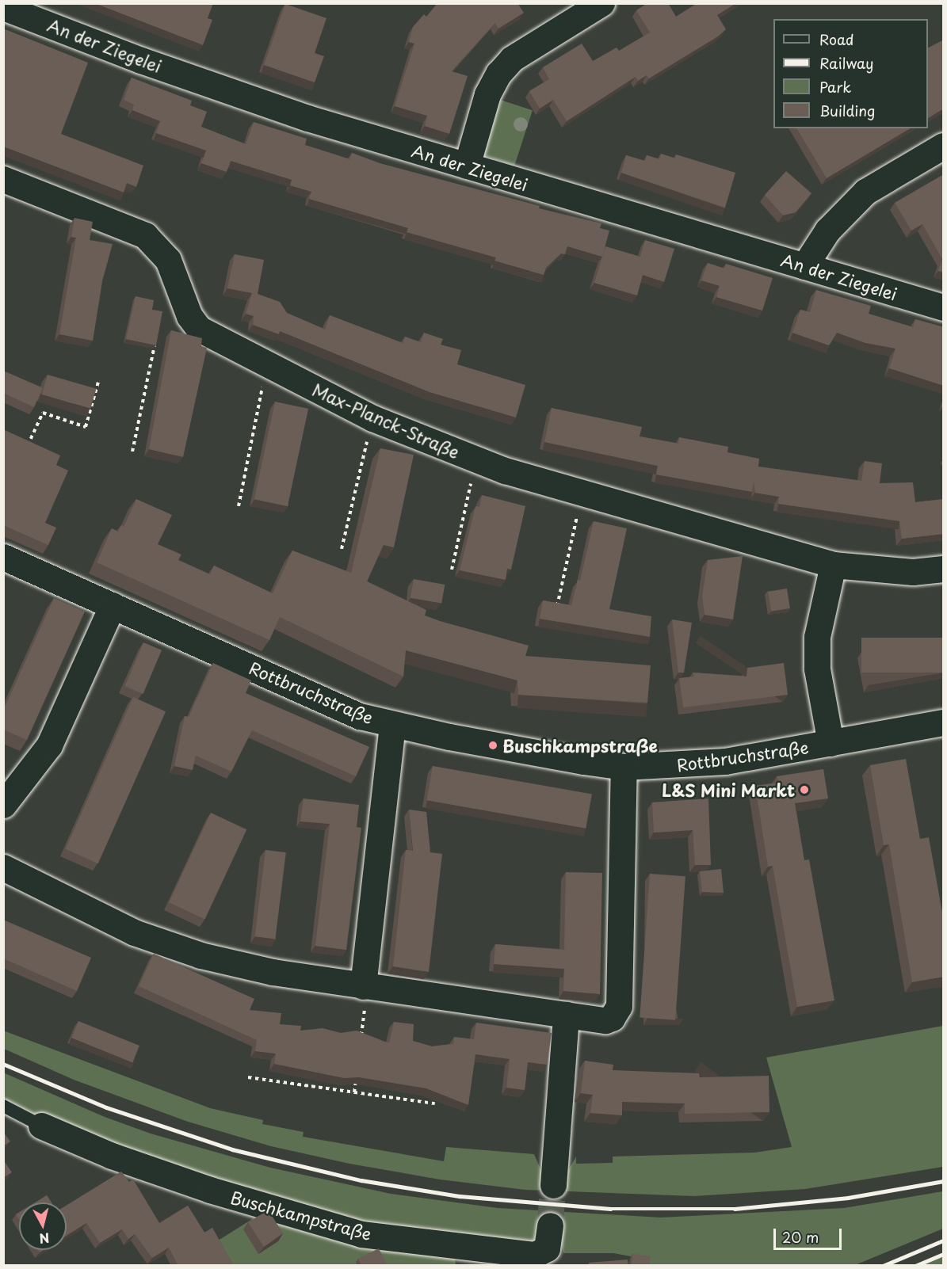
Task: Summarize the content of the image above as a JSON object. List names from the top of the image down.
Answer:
{
  "streets": {
    "street": [
      "An der Ziegelei",
      "Max-Planck-Straße",
      "Rottbruchstraße",
      "Buschkampstraße"
    ]
  },
  "places": ["Buschkampstraße", "L&S Mini Markt"],
  "legend": [
    "Road",
    "Railway",
    "Park",
    "Building"
  ],
  "scale_bar": "20 m",
  "north": "bottom"
}
